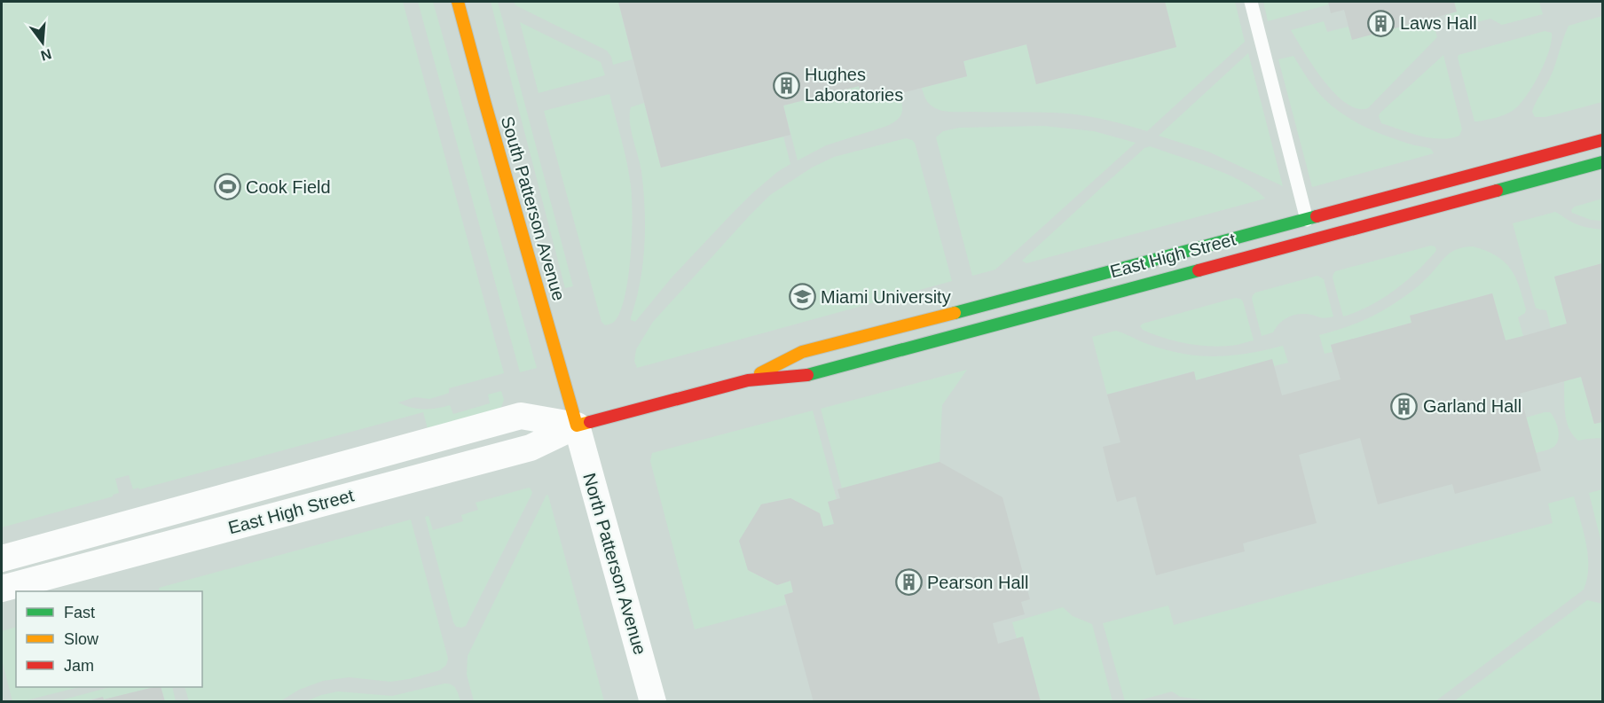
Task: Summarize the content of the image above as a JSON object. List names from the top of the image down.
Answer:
{
  "streets": {
    "highway": ["South Patterson Avenue", "East High Street"],
    "street": ["North Patterson Avenue"]
  },
  "crossings": [
    ["South Patterson Avenue", "East High Street"],
    ["South Patterson Avenue", "North Patterson Avenue"],
    ["East High Street", "North Patterson Avenue"]
  ],
  "places": {
    "building": [
      "Laws Hall",
      "Hughes Laboratories",
      "Garland Hall",
      "Pearson Hall"
    ],
    "sports": ["Cook Field"],
    "school or university": ["Miami University"]
  },
  "legend": ["Fast", "Slow", "Jam"],
  "north": "bottom"
}
